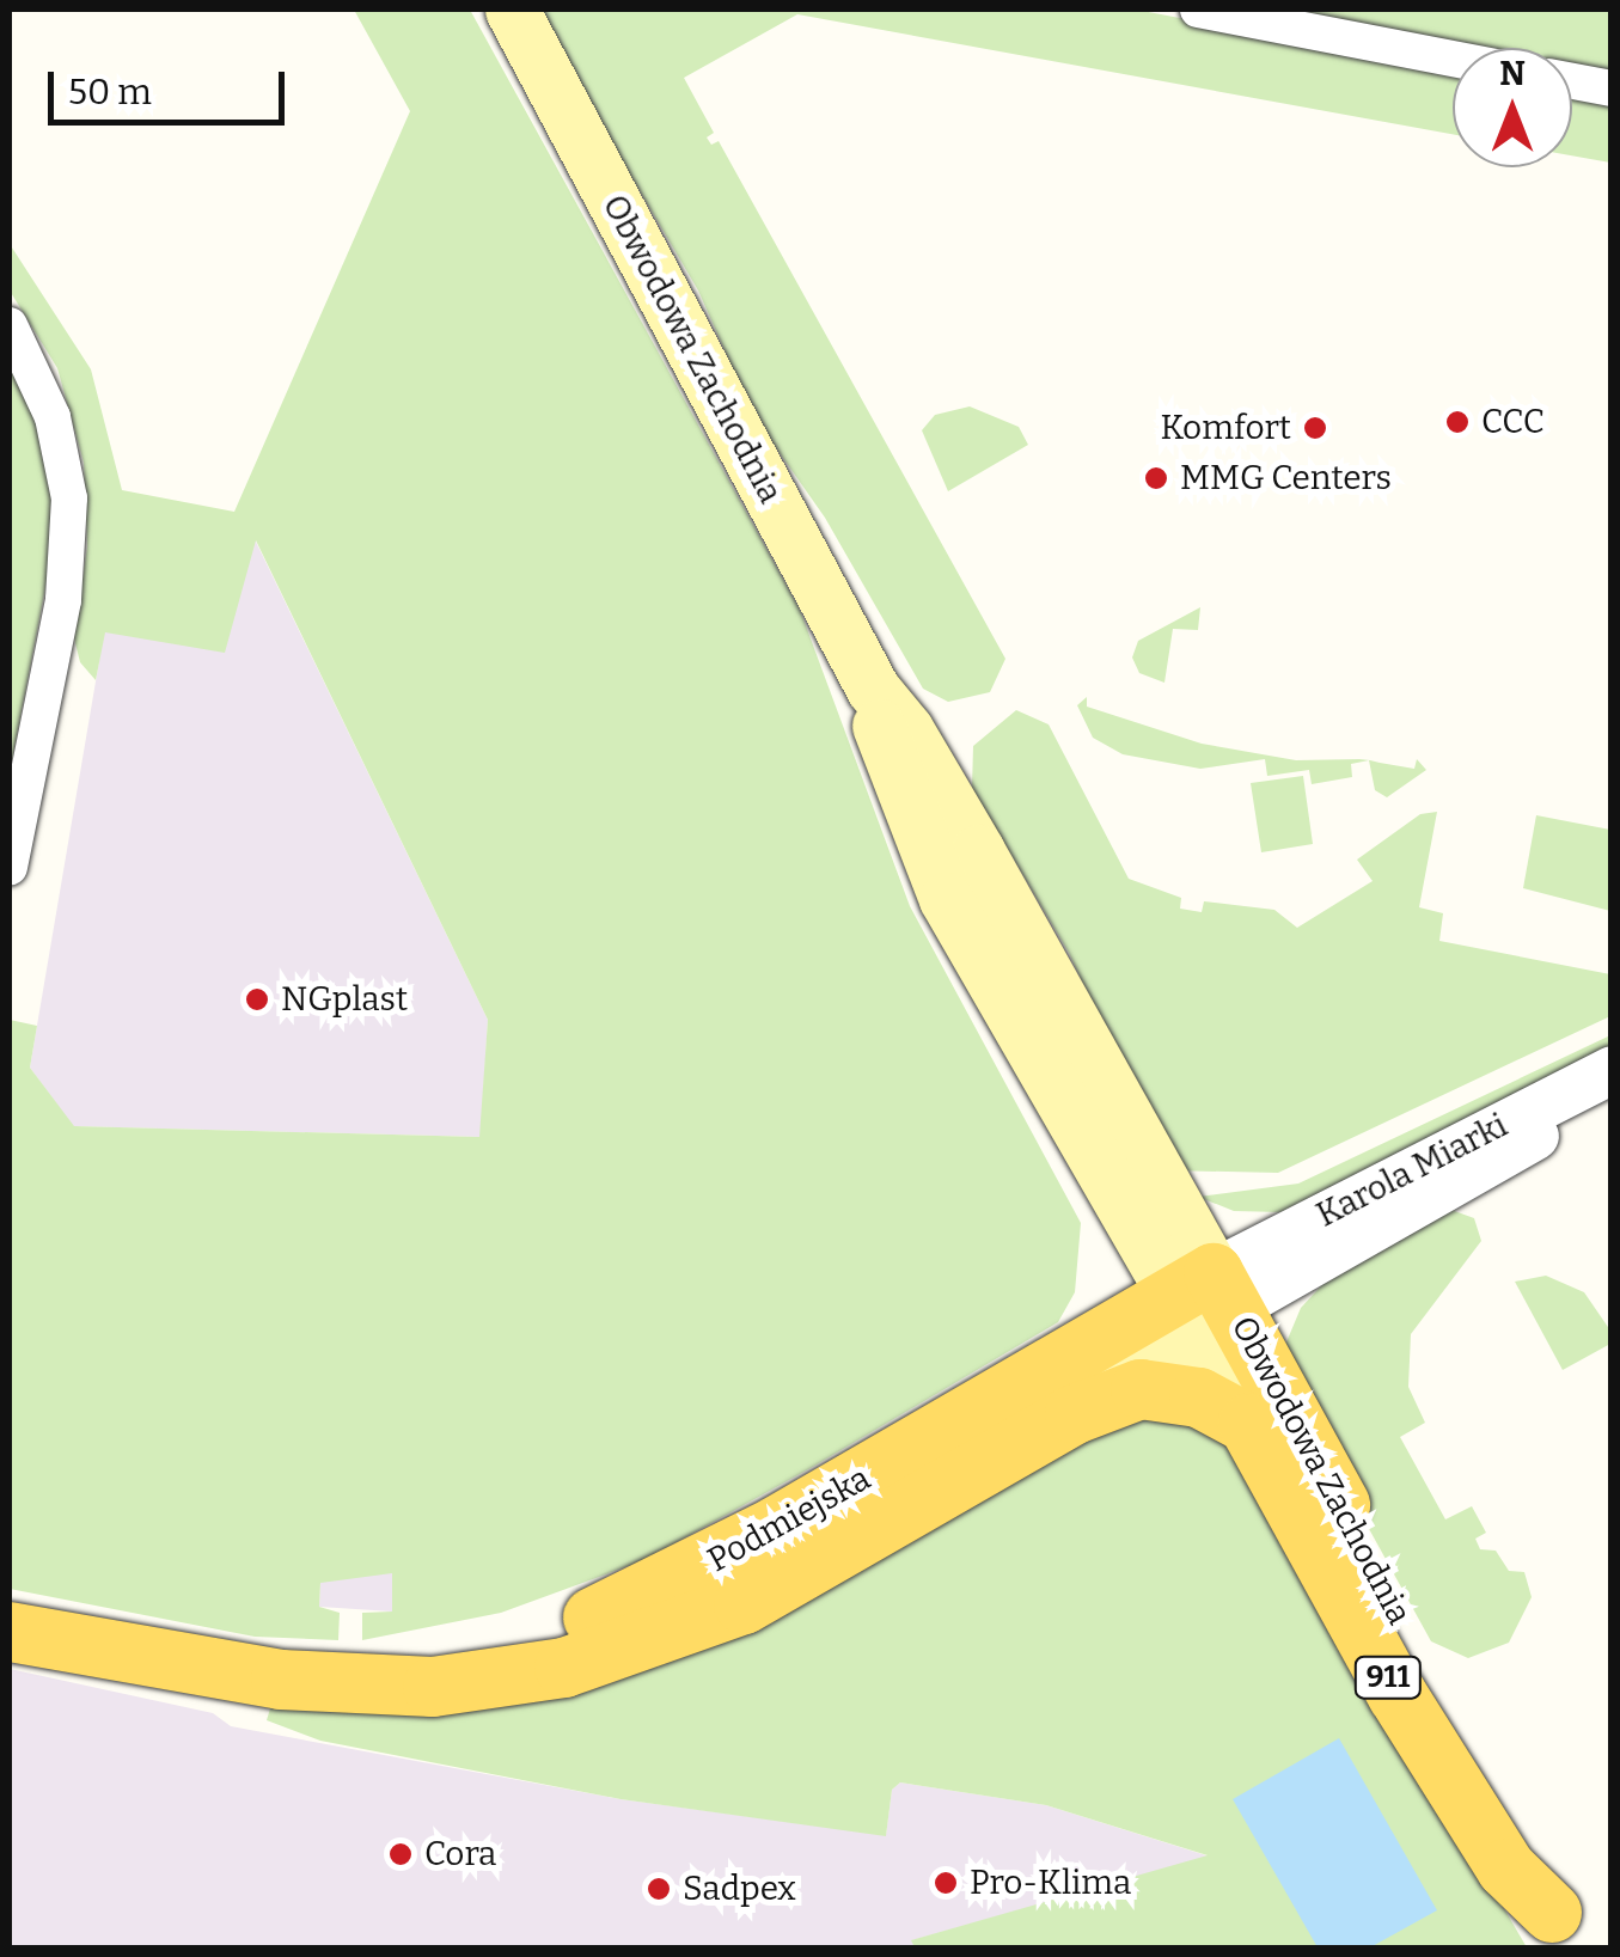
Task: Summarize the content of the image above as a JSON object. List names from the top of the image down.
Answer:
{
  "streets": {
    "main road": ["Obwodowa Zachodnia", "Podmiejska", "911"],
    "street": ["Karola Miarki"]
  },
  "crossings": [
    ["Obwodowa Zachodnia", "Karola Miarki"],
    ["Obwodowa Zachodnia", "Podmiejska"],
    ["Karola Miarki", "Podmiejska"]
  ],
  "places": [
    "CCC",
    "Komfort",
    "MMG Centers",
    "NGplast",
    "Cora",
    "Pro-Klima",
    "Sadpex"
  ],
  "scale_bar": "50 m",
  "north": "top"
}
